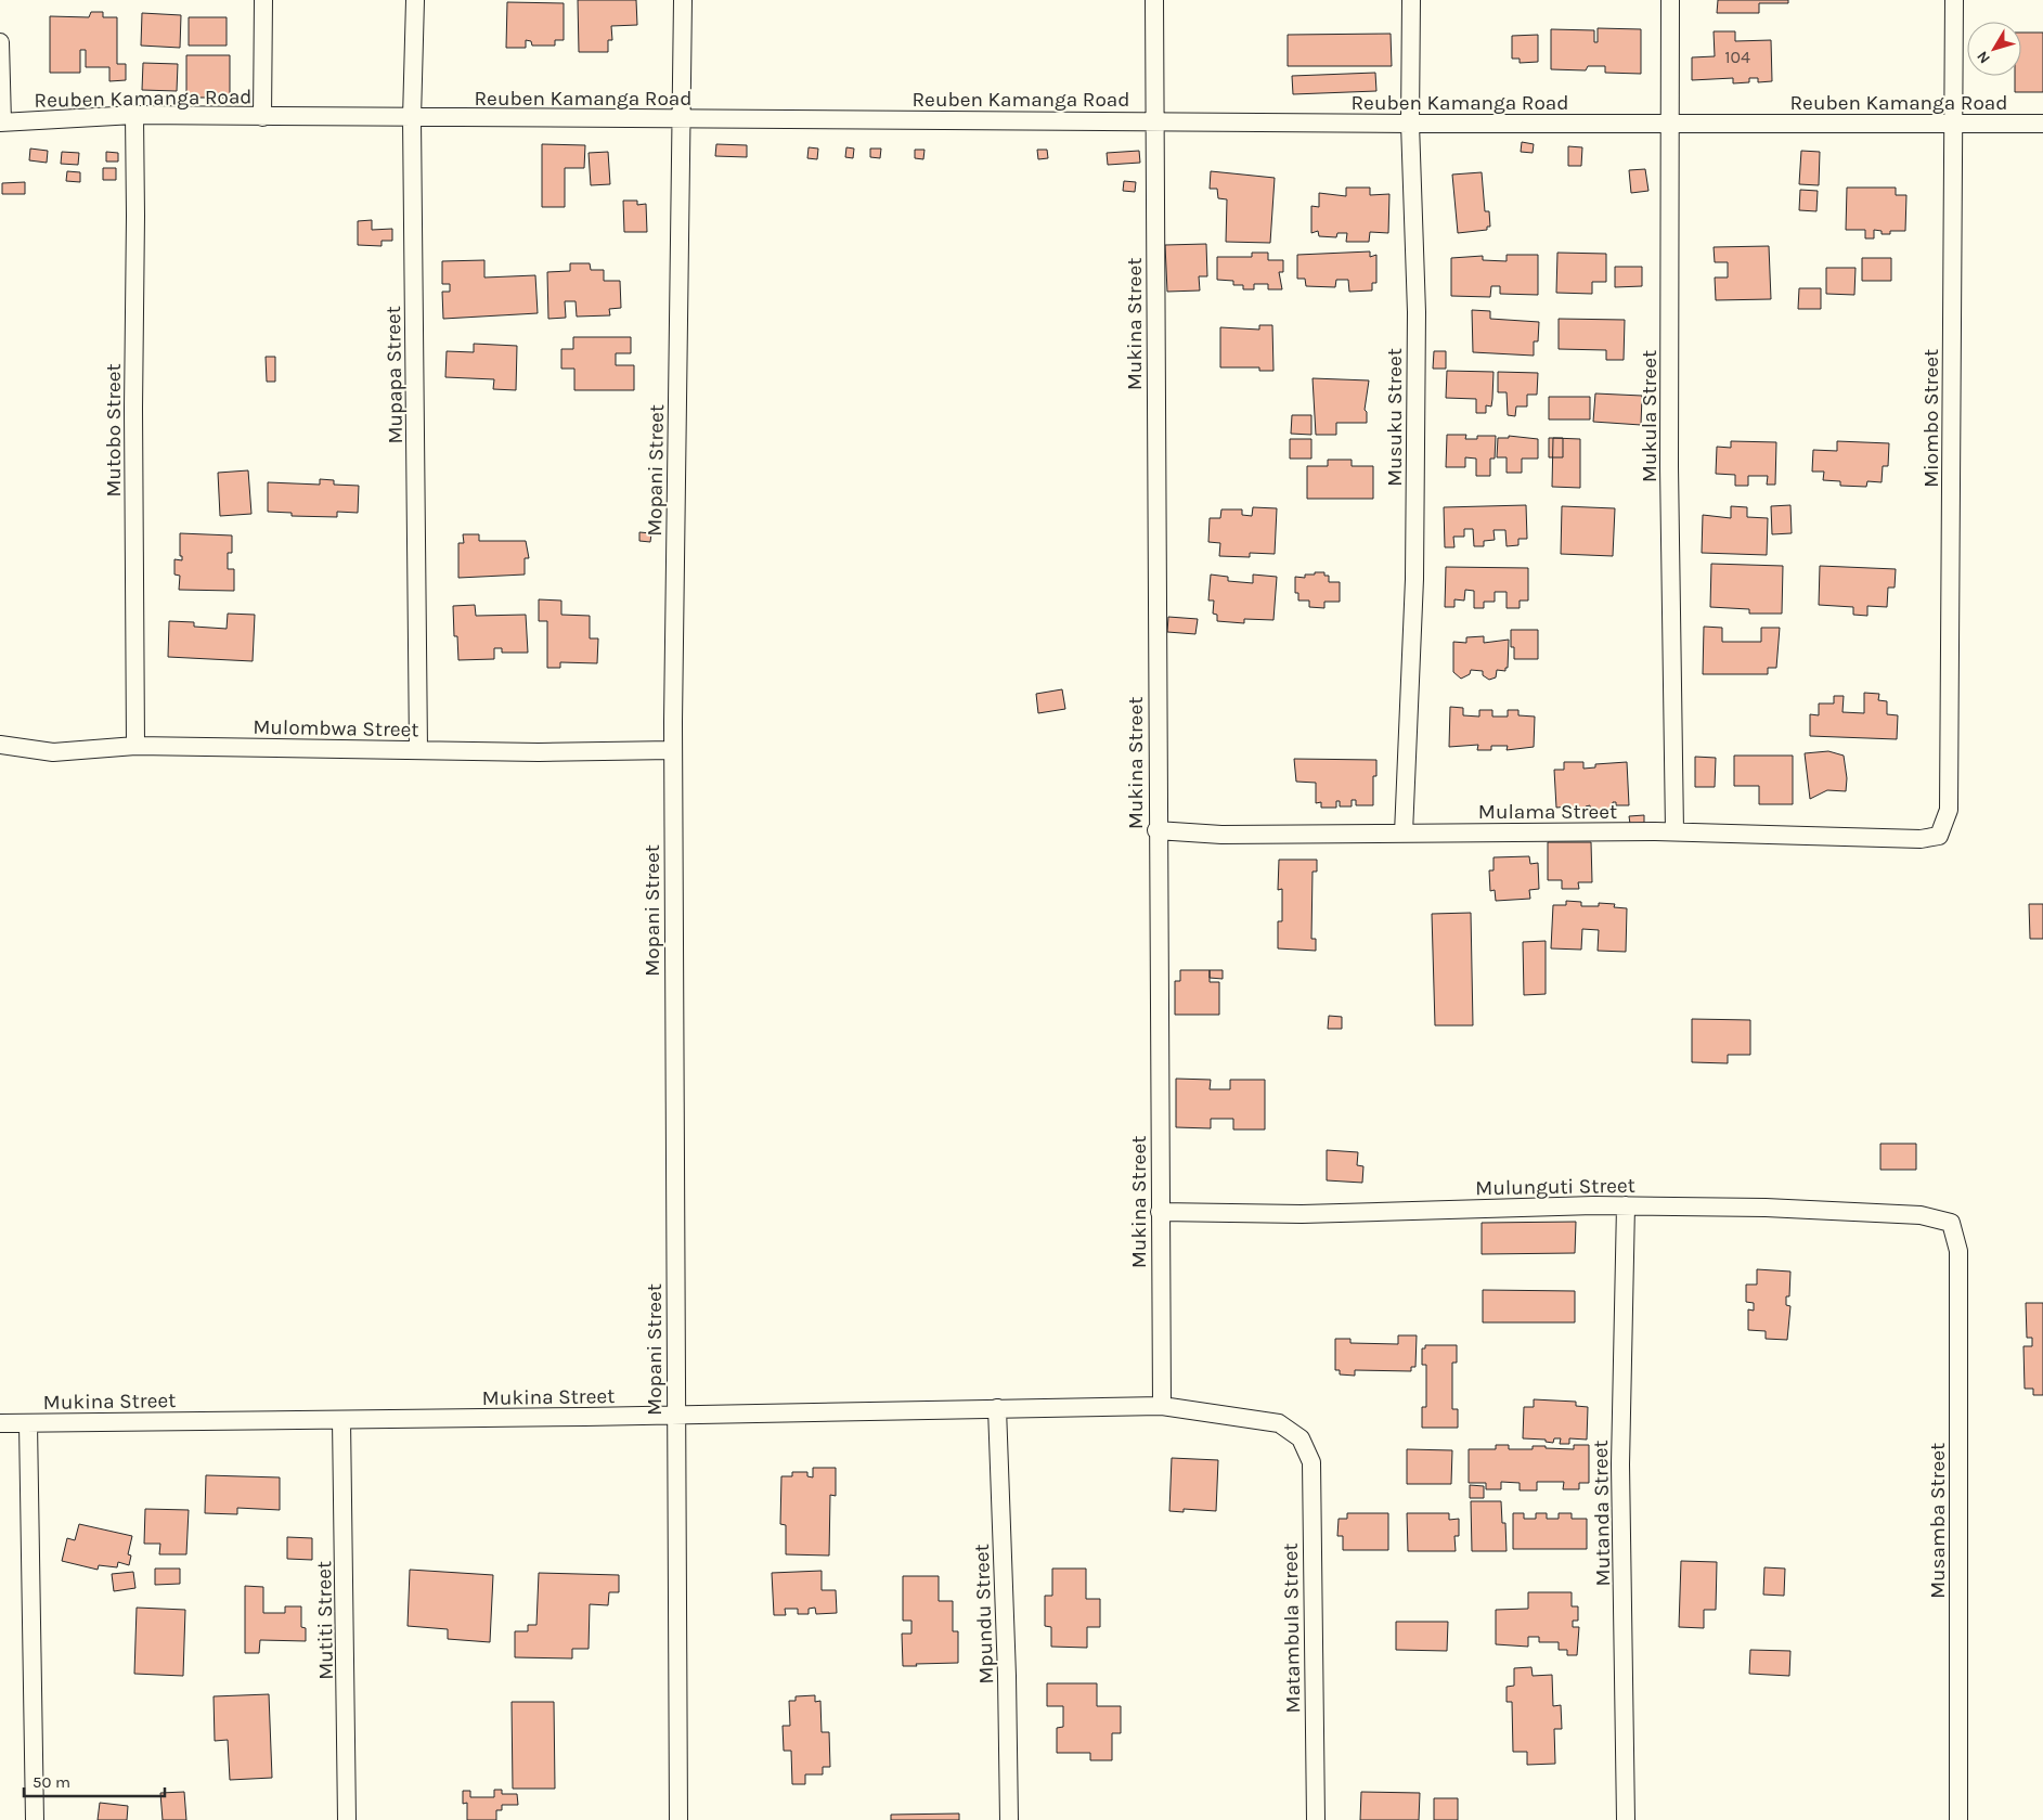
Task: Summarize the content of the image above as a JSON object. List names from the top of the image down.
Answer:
{
  "streets": {
    "street": [
      "Reuben Kamanga Road",
      "Mukina Street",
      "Mupapa Street",
      "Mukula Street",
      "Musuku Street",
      "Miombo Street",
      "Mutobo Street",
      "Mopani Street",
      "Mulombwa Street",
      "Mulama Street",
      "Mulunguti Street",
      "Mutanda Street",
      "Musamba Street",
      "Mpundu Street",
      "Mutiti Street",
      "Matambula Street"
    ]
  },
  "crossings": [
    ["Reuben Kamanga Road", "Mukina Street"],
    ["Reuben Kamanga Road", "Mupapa Street"],
    ["Reuben Kamanga Road", "Mukula Street"],
    ["Reuben Kamanga Road", "Musuku Street"],
    ["Reuben Kamanga Road", "Miombo Street"],
    ["Reuben Kamanga Road", "Mutobo Street"],
    ["Reuben Kamanga Road", "Mopani Street"],
    ["Mukina Street", "Mopani Street"],
    ["Mukina Street", "Mulama Street"],
    ["Mukina Street", "Mulunguti Street"],
    ["Mukina Street", "Mpundu Street"],
    ["Mukina Street", "Mutiti Street"],
    ["Mukina Street", "Matambula Street"],
    ["Mupapa Street", "Mulombwa Street"],
    ["Mukula Street", "Mulama Street"],
    ["Musuku Street", "Mulama Street"],
    ["Miombo Street", "Mulama Street"],
    ["Mutobo Street", "Mulombwa Street"],
    ["Mopani Street", "Mulombwa Street"],
    ["Mulunguti Street", "Mutanda Street"],
    ["Mulunguti Street", "Musamba Street"]
  ],
  "house_numbers": ["104"],
  "scale_bar": "50 m",
  "north": "bottom left"
}
